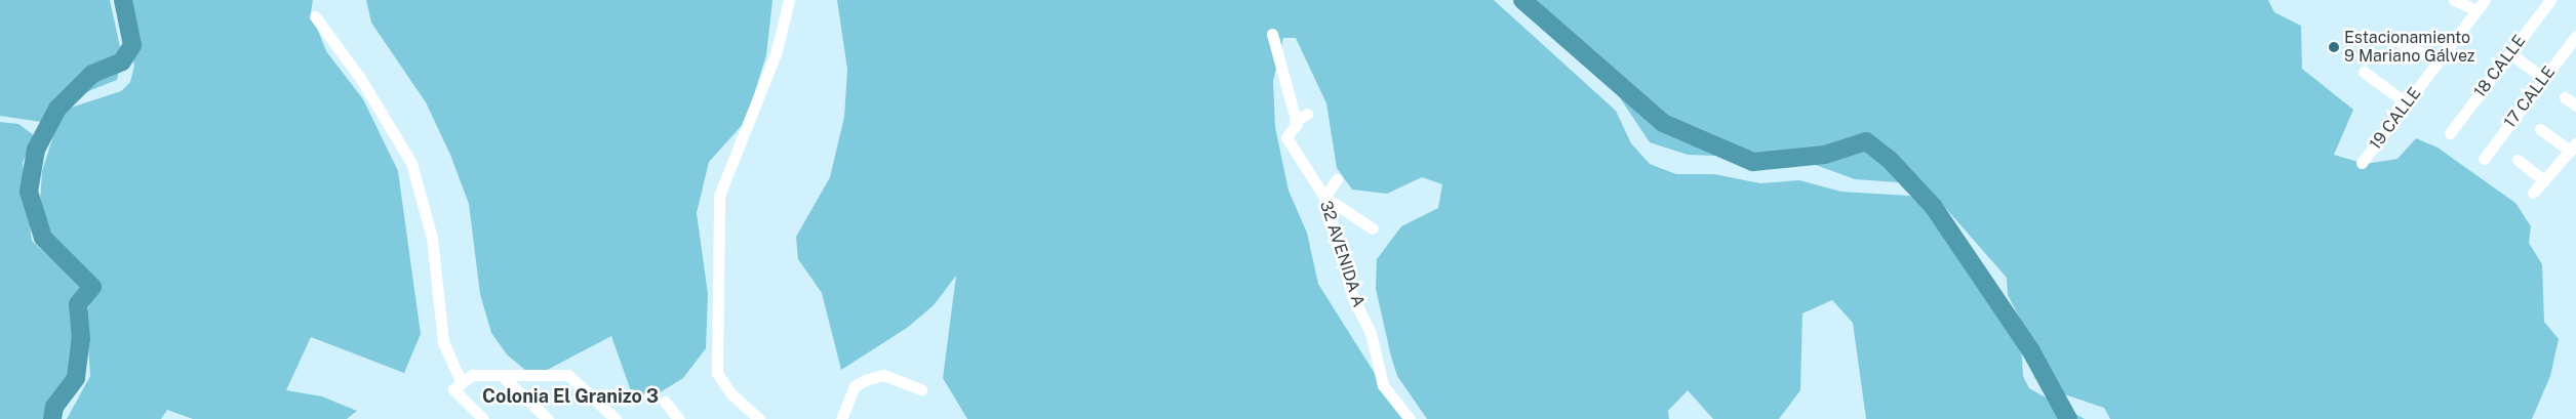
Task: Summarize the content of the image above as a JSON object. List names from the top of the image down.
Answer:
{
  "streets": {
    "street": [
      "18 CALLE",
      "17 CALLE",
      "19 CALLE",
      "32 AVENIDA A"
    ]
  },
  "districts": ["Colonia El Granizo 3"],
  "places": ["Estacionamiento 9 Mariano Gálvez"]
}
